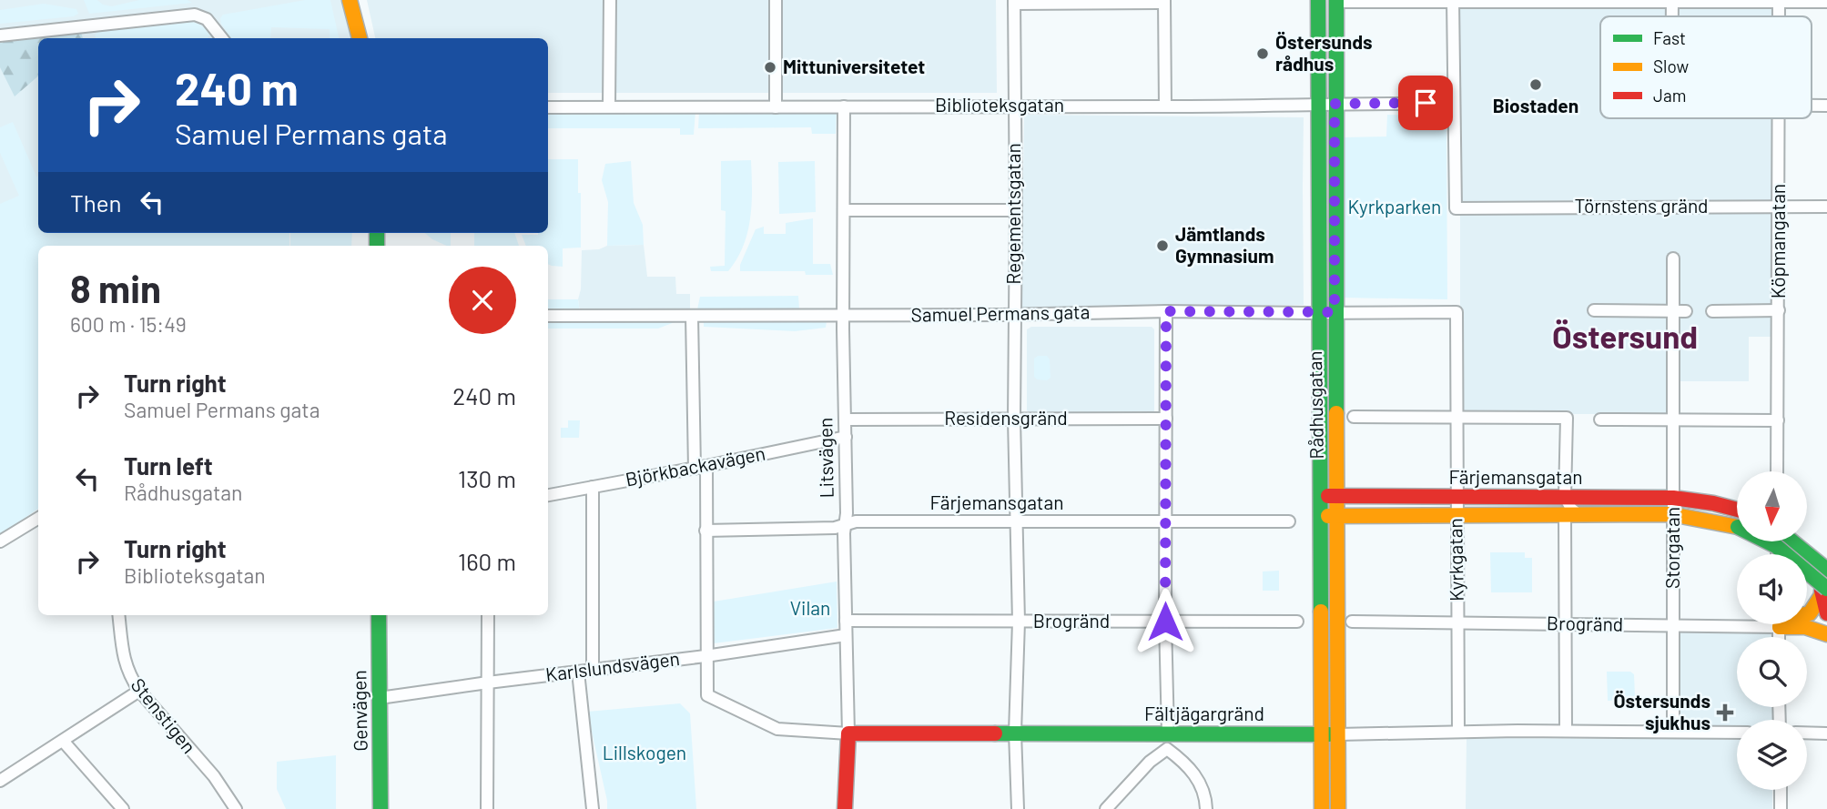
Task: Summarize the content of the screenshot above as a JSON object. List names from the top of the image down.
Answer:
{
  "streets": {
    "main road": [
      "Rådhusgatan",
      "Litsvägen",
      "Färjemansgatan",
      "Genvägen",
      "Fältjägargränd"
    ],
    "street": [
      "Biblioteksgatan",
      "Törnstens gränd",
      "Regementsgatan",
      "Köpmangatan",
      "Samuel Permans gata",
      "Residensgränd",
      "Björkbackavägen",
      "Storgatan",
      "Kyrkgatan",
      "Brogränd",
      "Karlslundsvägen",
      "Stenstigen"
    ]
  },
  "crossings": [
    ["Biblioteksgatan", "Törnstens gränd"],
    ["Biblioteksgatan", "Regementsgatan"],
    ["Biblioteksgatan", "Rådhusgatan"],
    ["Biblioteksgatan", "Litsvägen"],
    ["Törnstens gränd", "Köpmangatan"],
    ["Regementsgatan", "Samuel Permans gata"],
    ["Regementsgatan", "Residensgränd"],
    ["Regementsgatan", "Färjemansgatan"],
    ["Regementsgatan", "Brogränd"],
    ["Regementsgatan", "Fältjägargränd"],
    ["Samuel Permans gata", "Rådhusgatan"],
    ["Samuel Permans gata", "Litsvägen"],
    ["Samuel Permans gata", "Kyrkgatan"],
    ["Rådhusgatan", "Färjemansgatan"],
    ["Rådhusgatan", "Fältjägargränd"],
    ["Residensgränd", "Litsvägen"],
    ["Litsvägen", "Björkbackavägen"],
    ["Litsvägen", "Färjemansgatan"],
    ["Litsvägen", "Brogränd"],
    ["Litsvägen", "Karlslundsvägen"],
    ["Litsvägen", "Fältjägargränd"],
    ["Färjemansgatan", "Storgatan"],
    ["Färjemansgatan", "Kyrkgatan"],
    ["Storgatan", "Brogränd"],
    ["Storgatan", "Fältjägargränd"],
    ["Kyrkgatan", "Brogränd"],
    ["Kyrkgatan", "Fältjägargränd"],
    ["Karlslundsvägen", "Genvägen"],
    ["Karlslundsvägen", "Fältjägargränd"]
  ],
  "districts": ["Östersund"],
  "parks": ["Kyrkparken", "Vilan", "Lillskogen"],
  "places": {
    "other": [
      "Östersunds rådhus",
      "Mittuniversitetet",
      "Biostaden",
      "Jämtlands Gymnasium"
    ],
    "health": ["Östersunds sjukhus"]
  },
  "legend": ["Fast", "Slow", "Jam"],
  "north": "bottom",
  "page": {
    "turn": ["240 m", "Samuel Permans gata"],
    "then": "Then",
    "heading": ["8 min", "600 m · 15:49"],
    "list": [
      {
        "name": "Turn right",
        "note": "Samuel Permans gata",
        "value": "240 m"
      },
      {
        "name": "Turn left",
        "note": "Rådhusgatan",
        "value": "130 m"
      },
      {
        "name": "Turn right",
        "note": "Biblioteksgatan",
        "value": "160 m"
      }
    ]
  }
}
